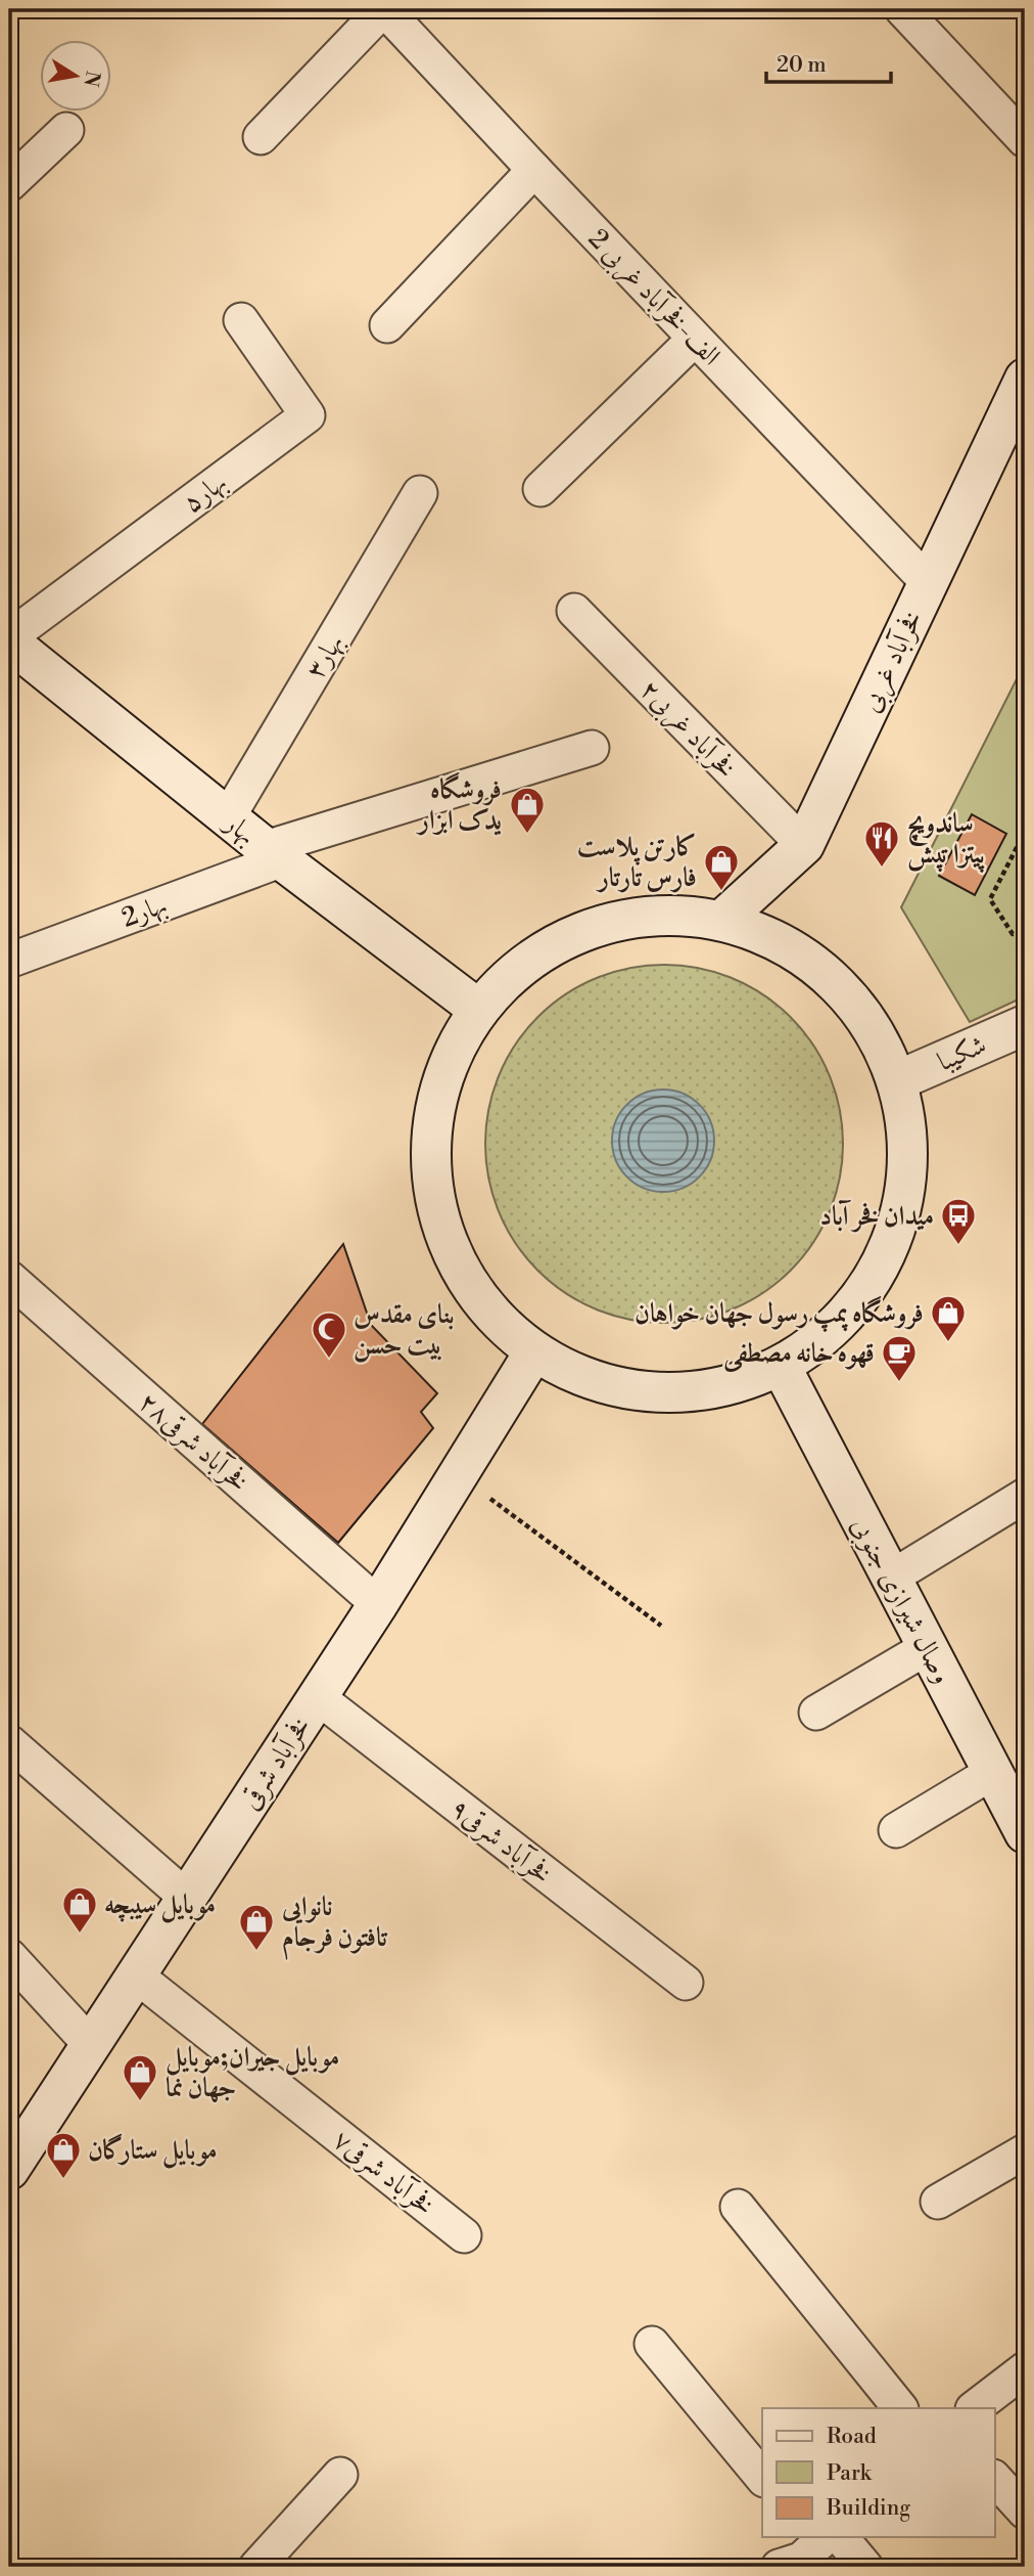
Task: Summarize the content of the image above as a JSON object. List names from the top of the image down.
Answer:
{
  "streets": {
    "main road": [
      "فخرآباد غربی",
      "بهار",
      "شکیبا",
      "وصال شیرازی جنوبی",
      "فخرآباد شرقی"
    ],
    "street": [
      "2 الف-فخرآباد غربی",
      "بهار۵",
      "بهار۳",
      "۲فخرآباد غربی",
      "2بهار",
      "فخرآباد شرقی۲۸",
      "فخرآباد شرقی۹",
      "فخرآباد شرقی۷"
    ]
  },
  "crossings": [
    ["2 الف-فخرآباد غربی", "فخرآباد غربی"],
    ["بهار۵", "بهار"],
    ["بهار۳", "بهار"],
    ["فخرآباد غربی", "۲فخرآباد غربی"],
    ["بهار", "2بهار"],
    ["فخرآباد شرقی۲۸", "فخرآباد شرقی"],
    ["فخرآباد شرقی", "فخرآباد شرقی۹"],
    ["فخرآباد شرقی", "فخرآباد شرقی۷"]
  ],
  "places": {
    "shop": [
      "فروشگاه یدک ابزار",
      "کارتن پلاست فارس تارتار",
      "فروشگاه پمپ رسول جهان خواهان",
      "موبایل سیبچه",
      "نانوایی تافتون فرجام",
      "موبایل جیران;موبایل جهان نما",
      "موبایل ستارگان"
    ],
    "restaurant": ["ساندویچ پیتزا تپش"],
    "bus stop": ["میدان فخر آباد"],
    "mosque": ["بنای مقدس بیت حسن"],
    "cafe": ["قهوه خانه مصطفی"]
  },
  "legend": ["Road", "Park", "Building"],
  "scale_bar": "20 m",
  "north": "right"
}
